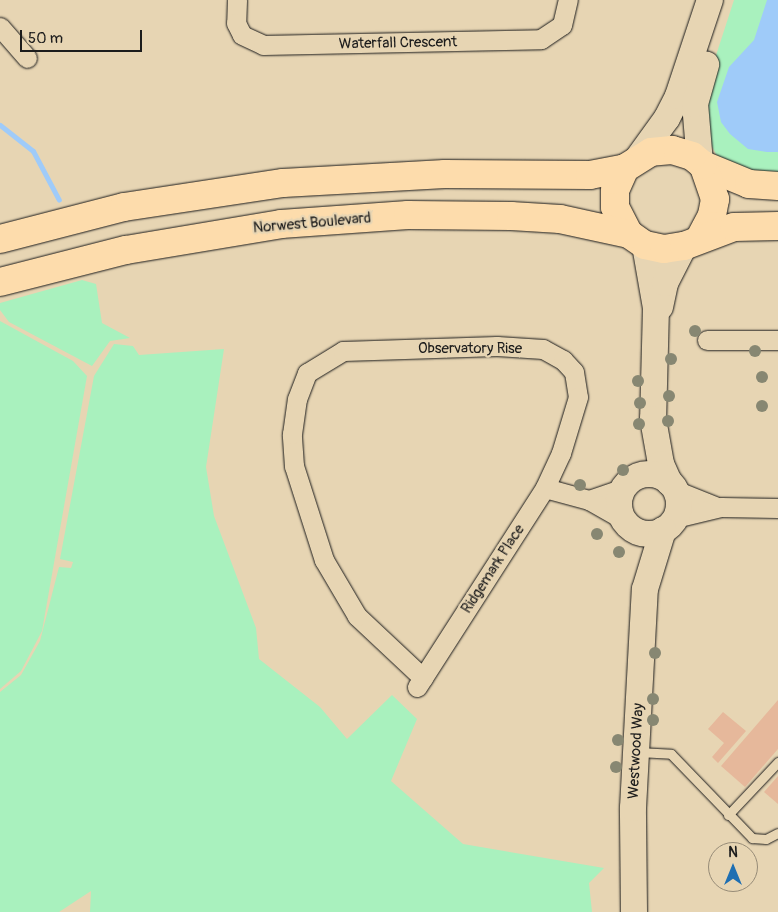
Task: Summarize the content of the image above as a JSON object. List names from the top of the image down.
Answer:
{
  "streets": {
    "main road": ["Norwest Boulevard"],
    "street": [
      "Waterfall Crescent",
      "Observatory Rise",
      "Ridgemark Place",
      "Westwood Way"
    ]
  },
  "crossings": [
    ["Observatory Rise", "Ridgemark Place"]
  ],
  "scale_bar": "50 m",
  "north": "top"
}
